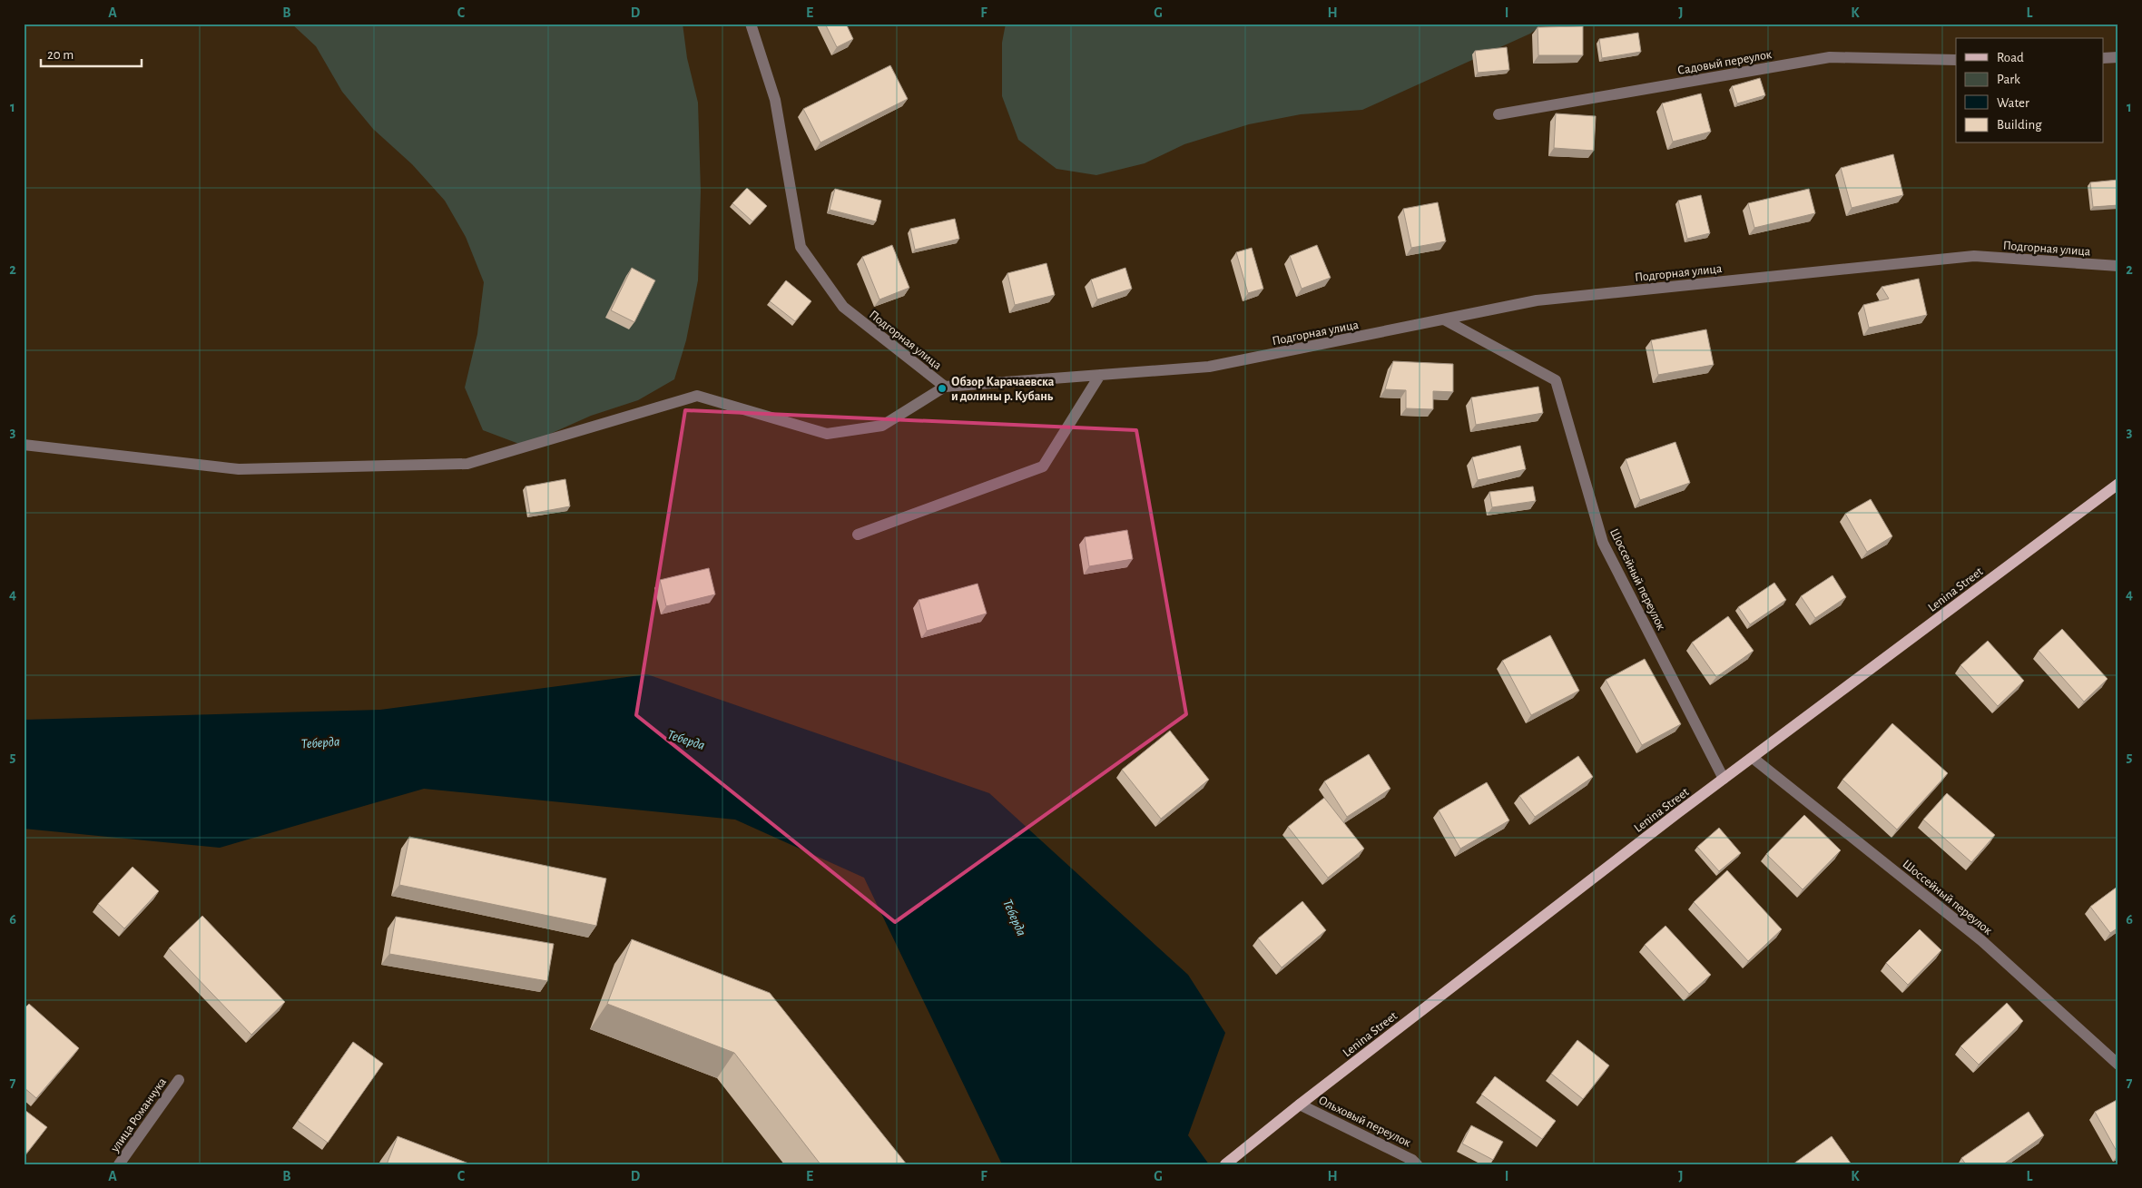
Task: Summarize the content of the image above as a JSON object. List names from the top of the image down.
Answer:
{
  "streets": {
    "main road": ["Lenina Street"],
    "street": [
      "Садовый переулок",
      "Подгорная улица",
      "Шоссейный переулок",
      "улица Романчука",
      "Ольховый переулок"
    ]
  },
  "crossings": [
    ["Подгорная улица", "Шоссейный переулок"],
    ["Шоссейный переулок", "Lenina Street"],
    ["Lenina Street", "Ольховый переулок"]
  ],
  "water": ["Теберда"],
  "places": ["Обзор Карачаевска и долины р. Кубань"],
  "legend": [
    "Road",
    "Park",
    "Water",
    "Building"
  ],
  "scale_bar": "20 m",
  "grid": {
    "columns": [
      "A",
      "B",
      "C",
      "D",
      "E",
      "F",
      "G",
      "H",
      "I",
      "J",
      "K",
      "L"
    ],
    "rows": [
      "1",
      "2",
      "3",
      "4",
      "5",
      "6",
      "7"
    ]
  }
}
